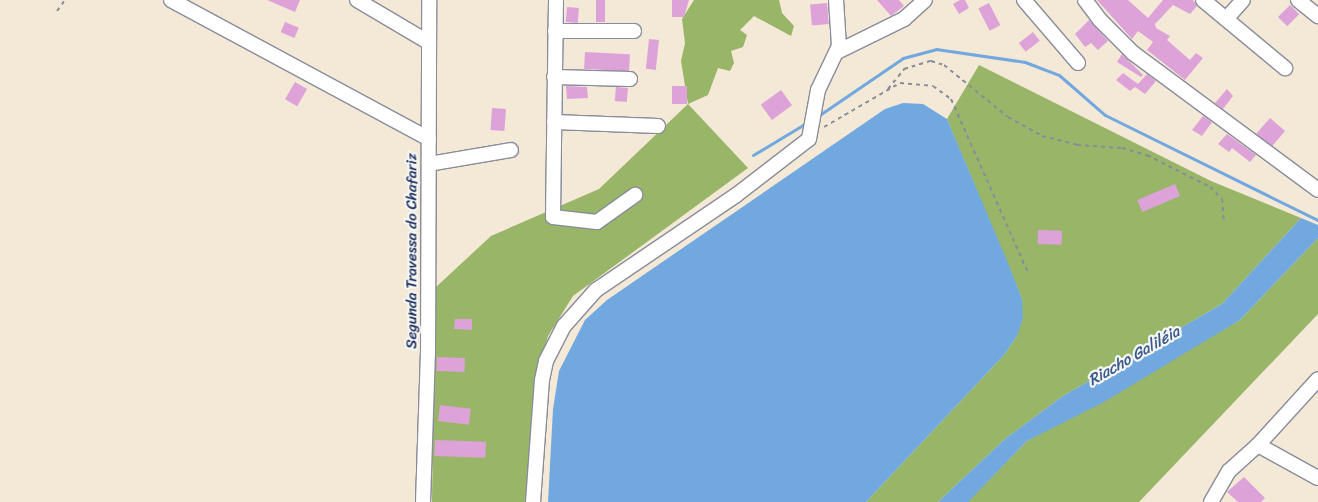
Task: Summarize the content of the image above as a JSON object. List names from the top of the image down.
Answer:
{
  "streets": {
    "street": ["Segunda Travessa do Chafariz"]
  },
  "water": ["Riacho Galiléia"]
}
